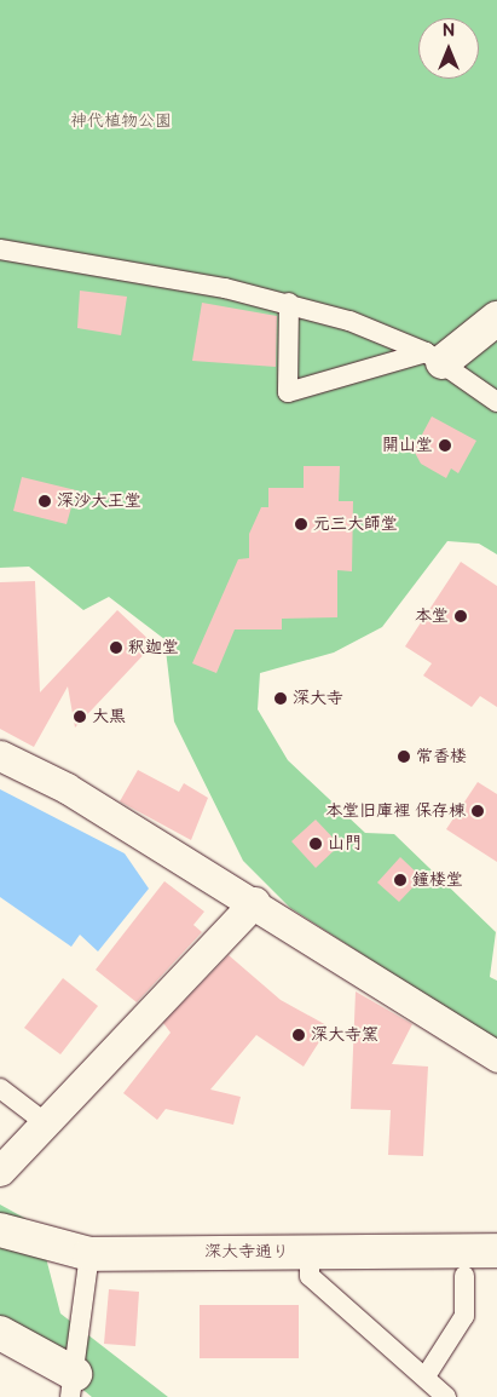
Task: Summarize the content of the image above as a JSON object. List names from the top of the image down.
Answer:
{
  "streets": {
    "street": ["深大寺通り"]
  },
  "parks": ["神代植物公園"],
  "places": [
    "開山堂",
    "深沙大王堂",
    "元三大師堂",
    "本堂",
    "釈迦堂",
    "深大寺",
    "大黒",
    "常香楼",
    "本堂旧庫裡 保存棟",
    "山門",
    "鐘楼堂",
    "深大寺窯"
  ],
  "north": "top"
}
